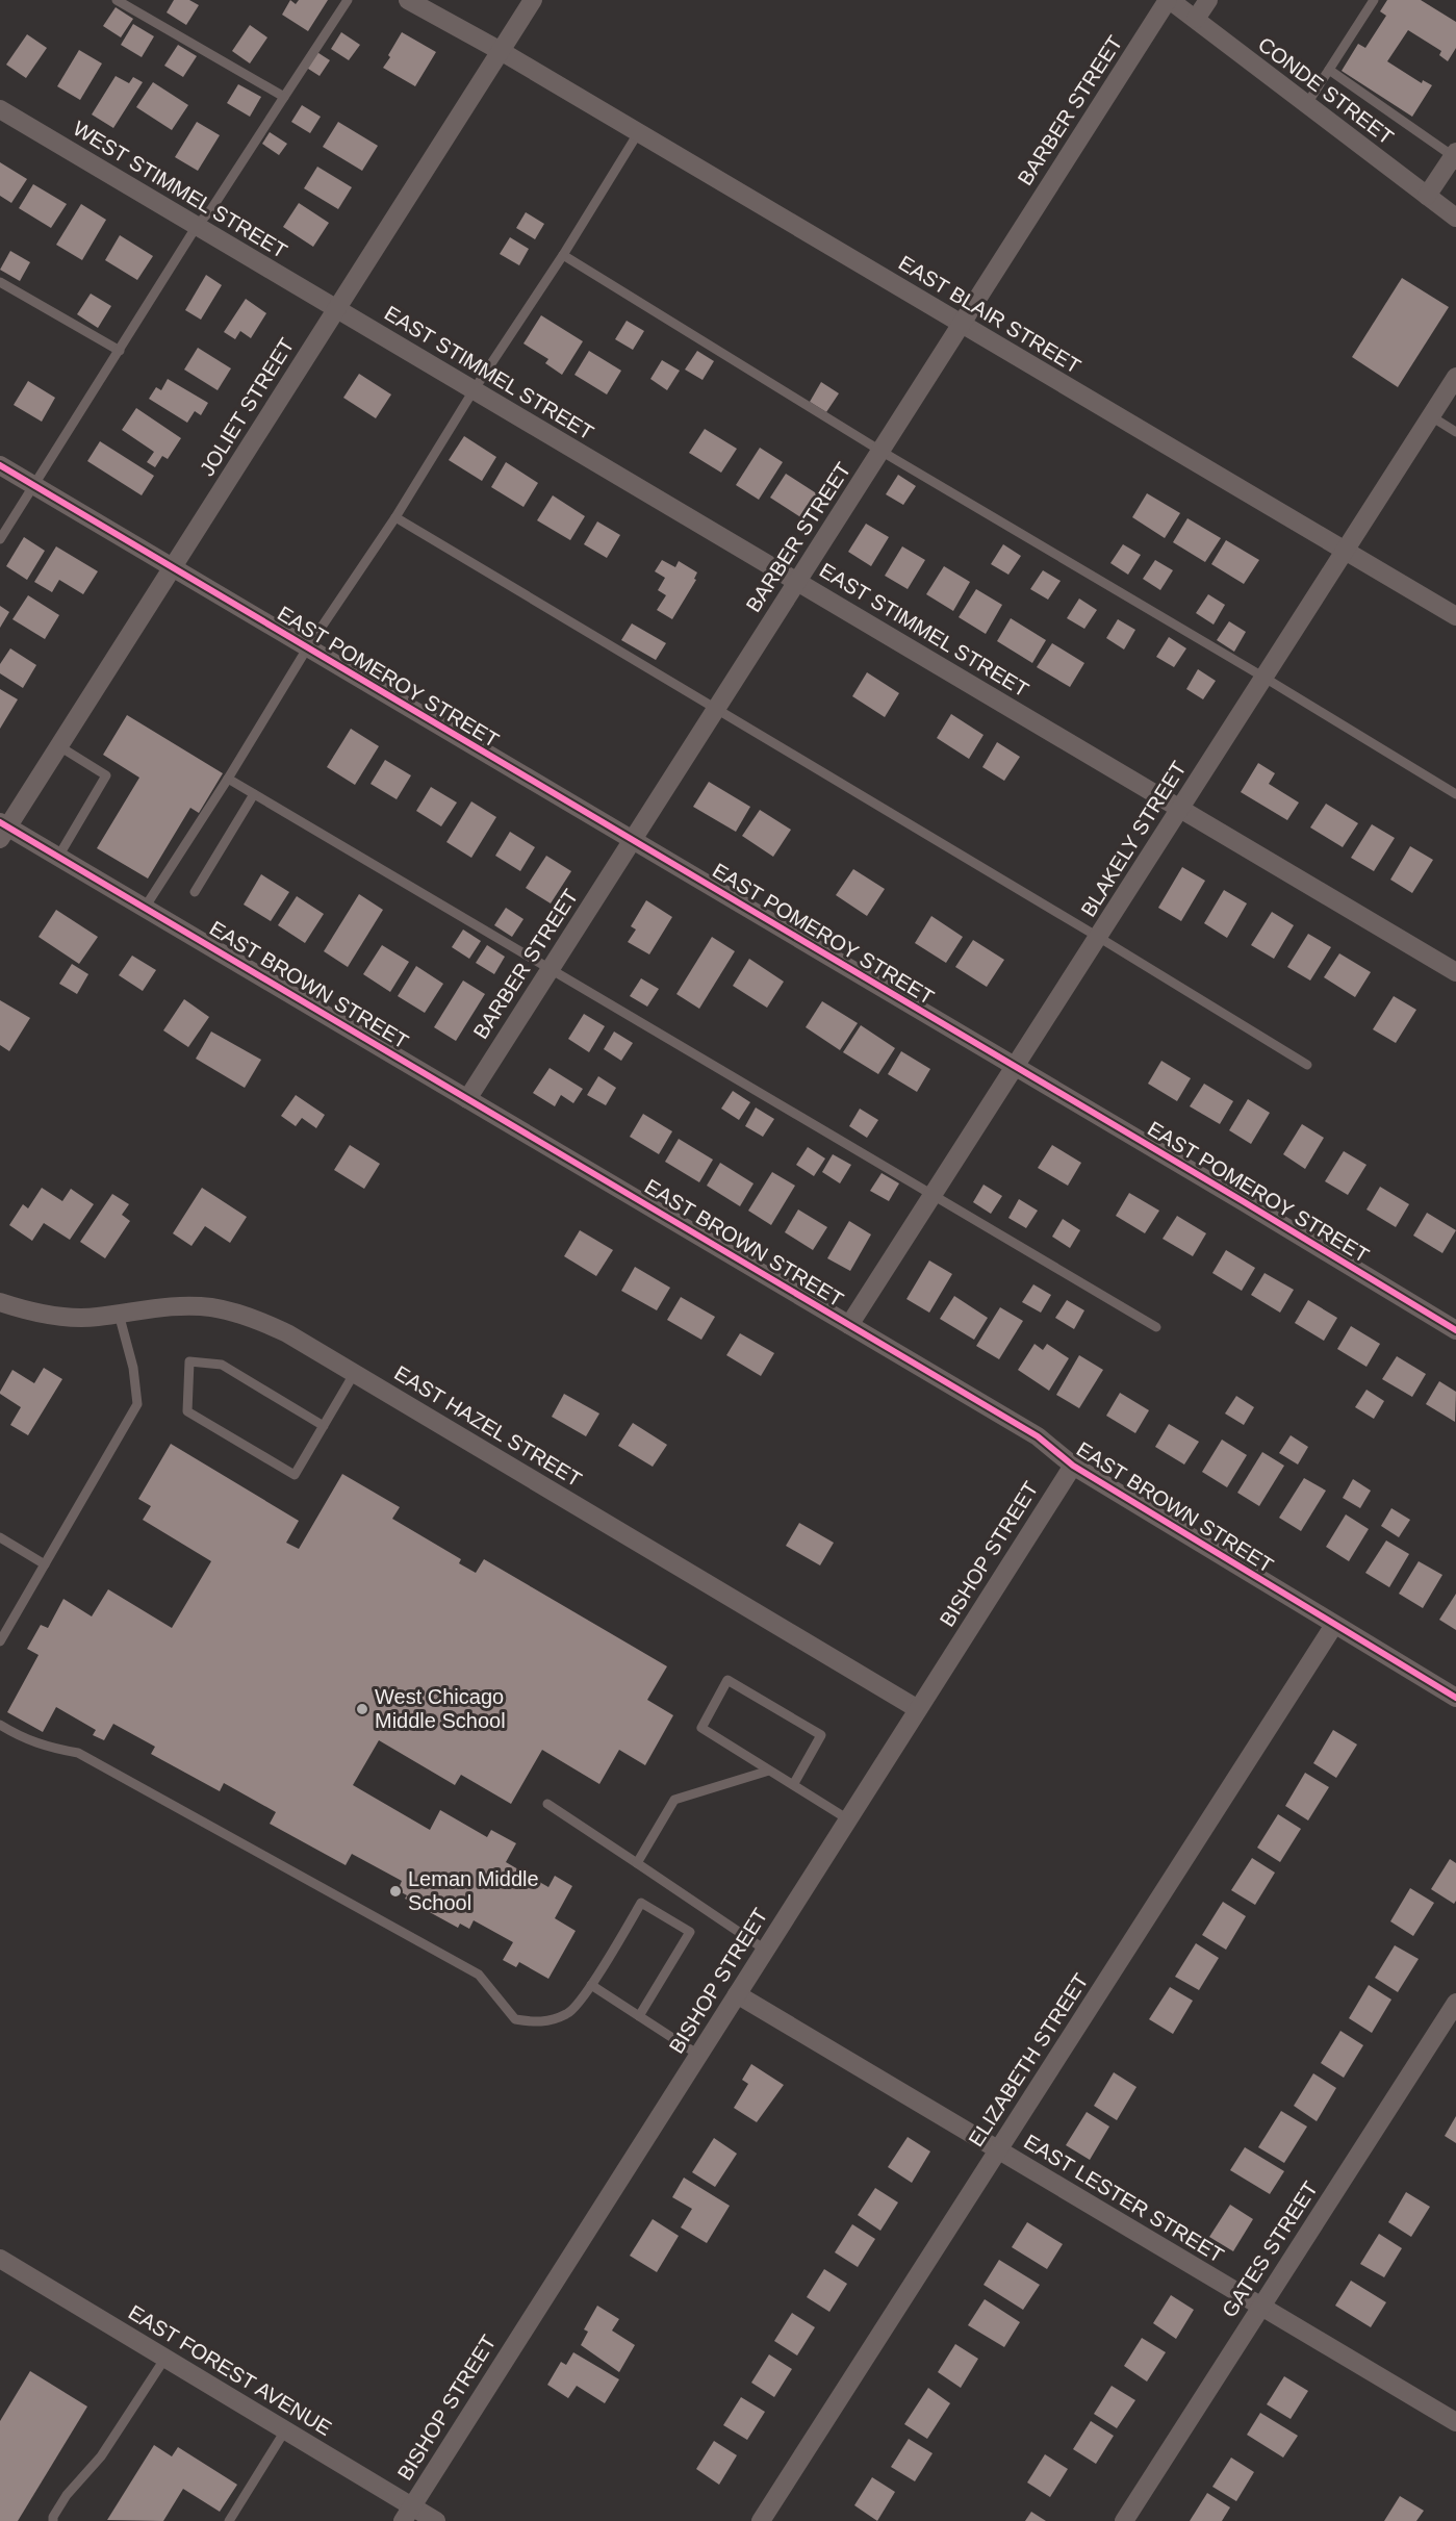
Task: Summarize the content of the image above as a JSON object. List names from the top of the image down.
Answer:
{
  "streets": {
    "street": [
      "CONDE STREET",
      "BARBER STREET",
      "WEST STIMMEL STREET",
      "EAST BLAIR STREET",
      "EAST STIMMEL STREET",
      "JOLIET STREET",
      "EAST POMEROY STREET",
      "BLAKELY STREET",
      "EAST BROWN STREET",
      "EAST HAZEL STREET",
      "BISHOP STREET",
      "ELIZABETH STREET",
      "EAST LESTER STREET",
      "GATES STREET",
      "EAST FOREST AVENUE"
    ]
  },
  "crossings": [
    ["CONDE STREET", "BARBER STREET"],
    ["BARBER STREET", "EAST BLAIR STREET"],
    ["BARBER STREET", "EAST STIMMEL STREET"],
    ["BARBER STREET", "EAST POMEROY STREET"],
    ["BARBER STREET", "EAST BROWN STREET"],
    ["WEST STIMMEL STREET", "EAST STIMMEL STREET"],
    ["WEST STIMMEL STREET", "JOLIET STREET"],
    ["EAST BLAIR STREET", "JOLIET STREET"],
    ["EAST BLAIR STREET", "BLAKELY STREET"],
    ["EAST STIMMEL STREET", "JOLIET STREET"],
    ["EAST STIMMEL STREET", "BLAKELY STREET"],
    ["JOLIET STREET", "EAST POMEROY STREET"],
    ["JOLIET STREET", "EAST BROWN STREET"],
    ["EAST POMEROY STREET", "BLAKELY STREET"],
    ["BLAKELY STREET", "EAST BROWN STREET"],
    ["EAST BROWN STREET", "BISHOP STREET"],
    ["EAST BROWN STREET", "ELIZABETH STREET"],
    ["EAST HAZEL STREET", "BISHOP STREET"],
    ["BISHOP STREET", "EAST LESTER STREET"],
    ["BISHOP STREET", "EAST FOREST AVENUE"],
    ["ELIZABETH STREET", "EAST LESTER STREET"],
    ["EAST LESTER STREET", "GATES STREET"]
  ],
  "places": ["West Chicago Middle School", "Leman Middle School"]
}
